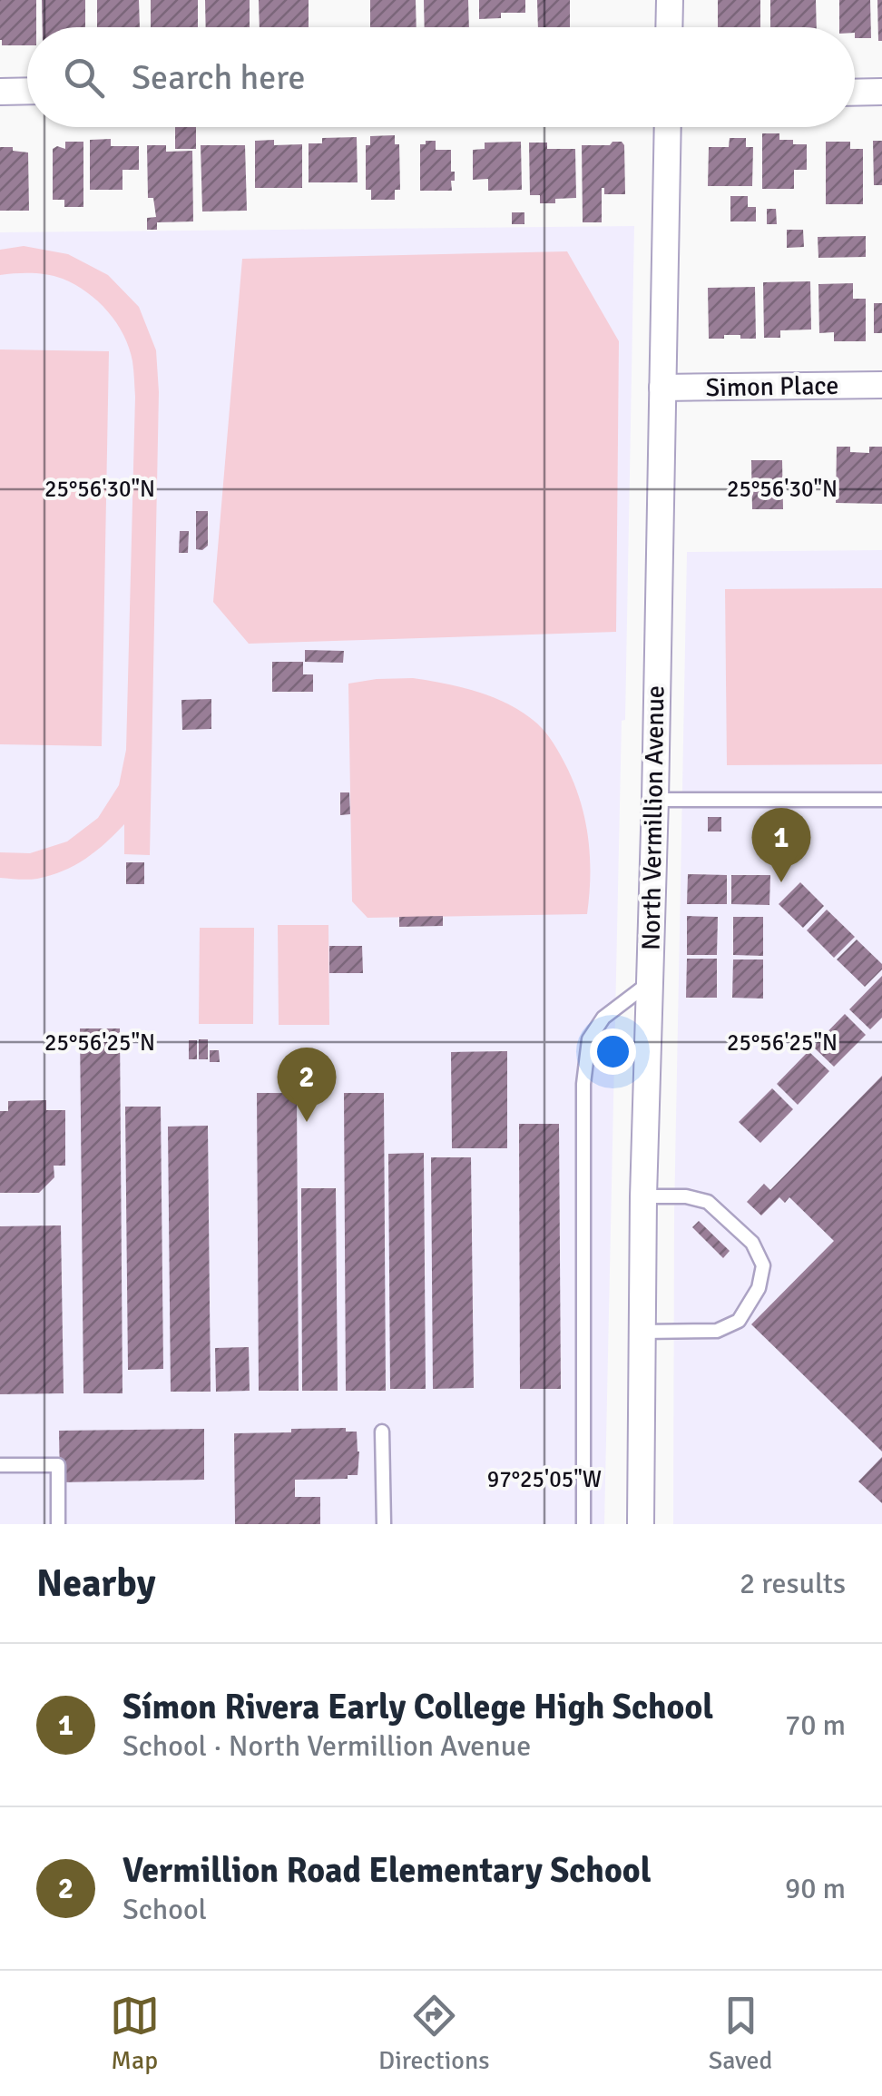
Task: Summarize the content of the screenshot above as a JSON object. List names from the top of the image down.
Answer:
{
  "streets": {
    "street": ["Simon Place", "North Vermillion Avenue"]
  },
  "crossings": [
    ["Simon Place", "North Vermillion Avenue"]
  ],
  "page": {
    "search": "Search here",
    "pins": ["1", "2"],
    "heading": ["Nearby", "2 results"],
    "list": [
      {
        "mark": "1",
        "name": "Símon Rivera Early College High School",
        "note": "School · North Vermillion Avenue",
        "value": "70 m"
      },
      {
        "mark": "2",
        "name": "Vermillion Road Elementary School",
        "note": "School",
        "value": "90 m"
      }
    ],
    "nav": ["Map", "Directions", "Saved"]
  },
  "coordinates": ["25°56'30\"N", "25°56'25\"N", "97°25'05\"W"]
}
